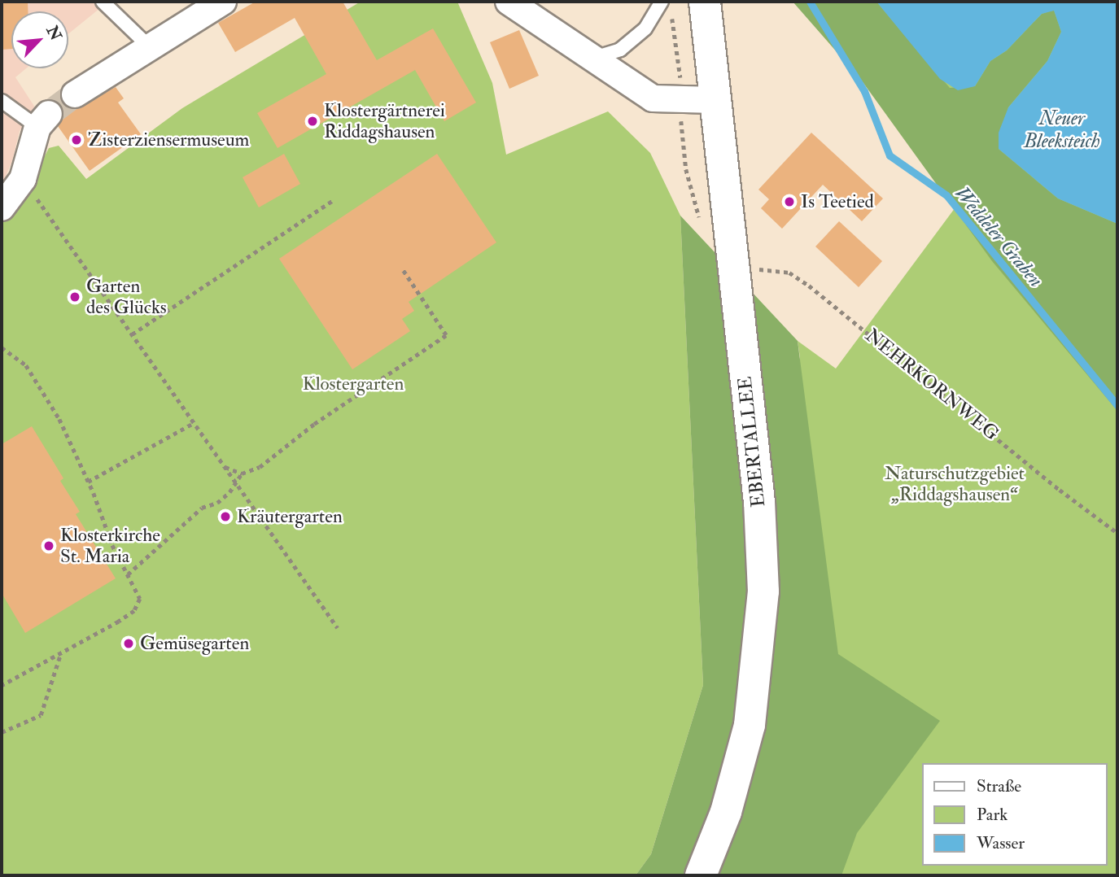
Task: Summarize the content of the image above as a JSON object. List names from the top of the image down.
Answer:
{
  "streets": {
    "main road": ["EBERTALLEE"],
    "path": ["NEHRKORNWEG"]
  },
  "crossings": [
    ["NEHRKORNWEG", "EBERTALLEE"]
  ],
  "water": ["Neuer Bleeksteich", "Weddeler Graben"],
  "parks": ["Klostergarten", "Naturschutzgebiet „Riddagshausen“"],
  "places": [
    "Klostergärtnerei Riddagshausen",
    "Zisterziensermuseum",
    "Is Teetied",
    "Garten des Glücks",
    "Kräutergarten",
    "Klosterkirche St. Maria",
    "Gemüsegarten"
  ],
  "legend": ["Straße", "Park", "Wasser"],
  "north": "top right"
}
